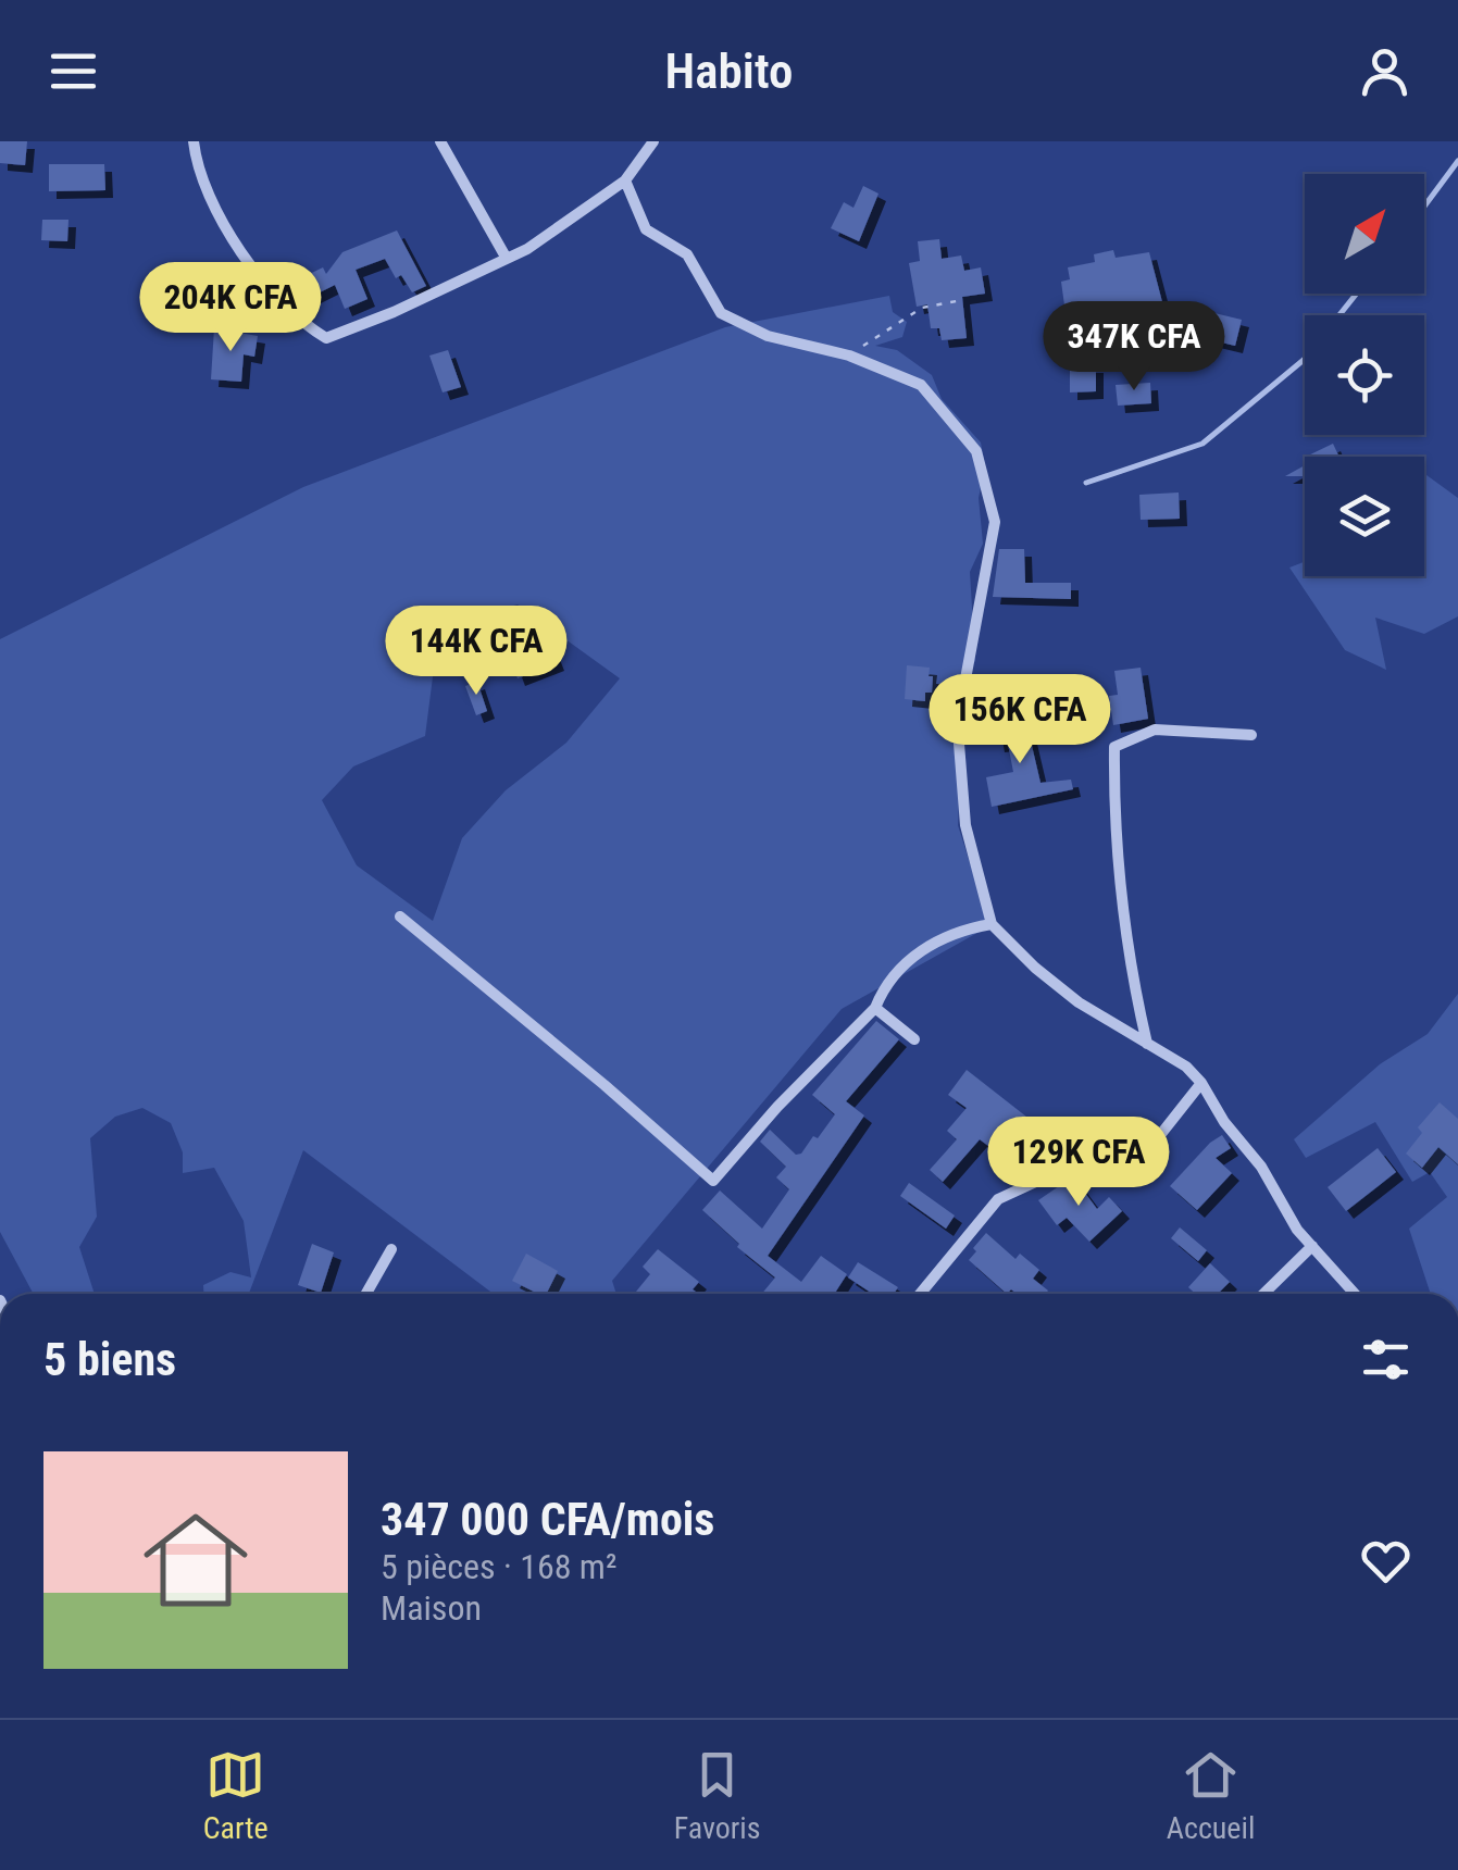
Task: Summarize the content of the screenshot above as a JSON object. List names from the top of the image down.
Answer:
{
  "north": "top right",
  "page": {
    "header": "Habito",
    "price": [
      "204K CFA",
      "347K CFA",
      "144K CFA",
      "156K CFA",
      "129K CFA"
    ],
    "heading": "5 biens",
    "list": [
      {
        "name": "347 000 CFA/mois",
        "note": "5 pièces · 168 m² · Maison"
      }
    ],
    "tabs": ["Carte", "Favoris", "Accueil"]
  }
}
